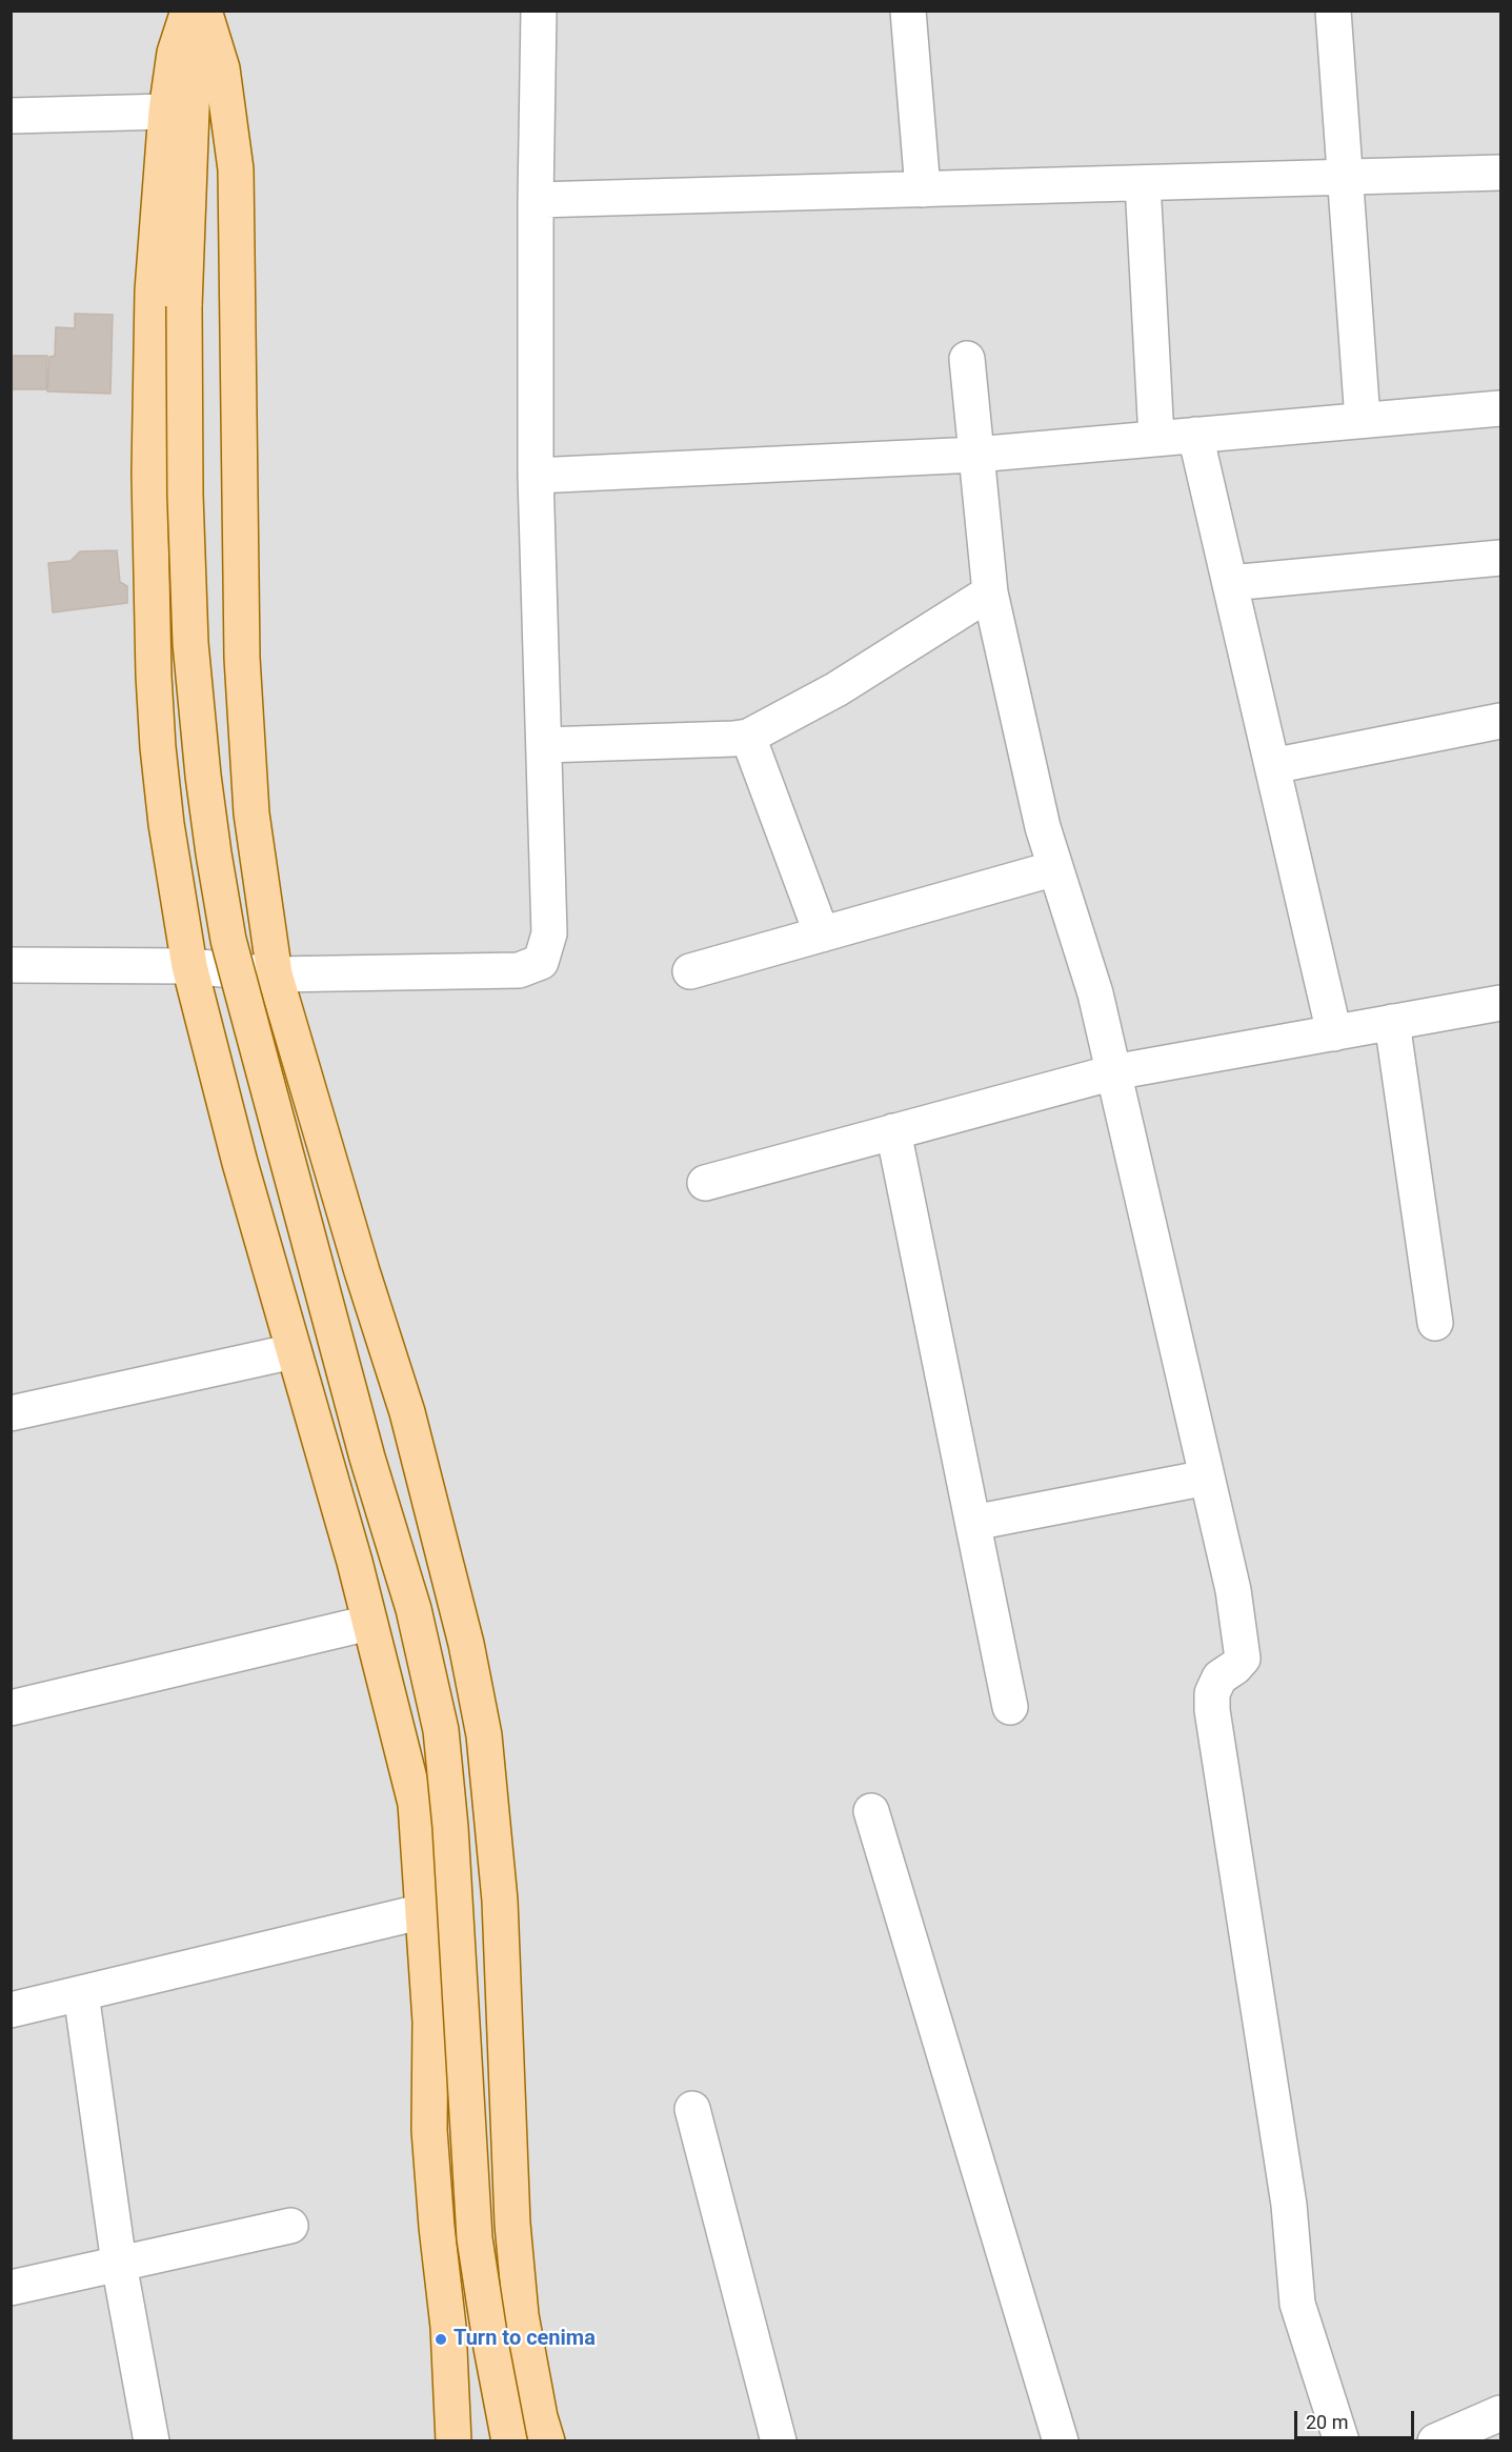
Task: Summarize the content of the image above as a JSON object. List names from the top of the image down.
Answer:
{
  "places": ["Turn to cenima"],
  "scale_bar": "20 m"
}
